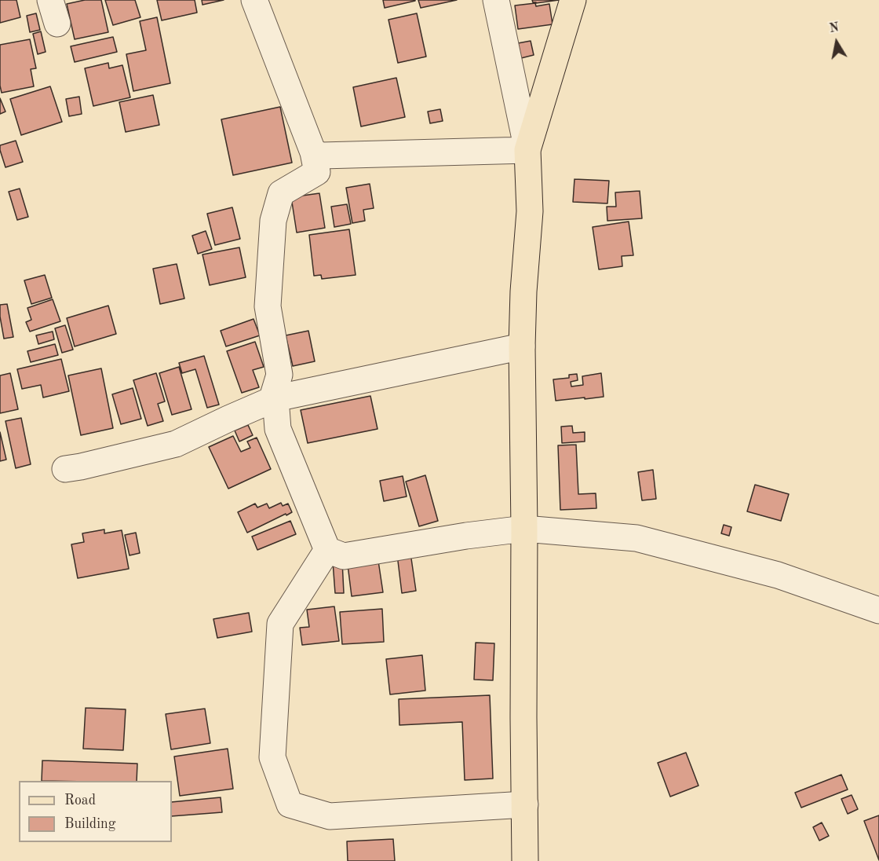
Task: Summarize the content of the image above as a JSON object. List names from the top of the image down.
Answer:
{
  "legend": ["Road", "Building"],
  "north": "top"
}
